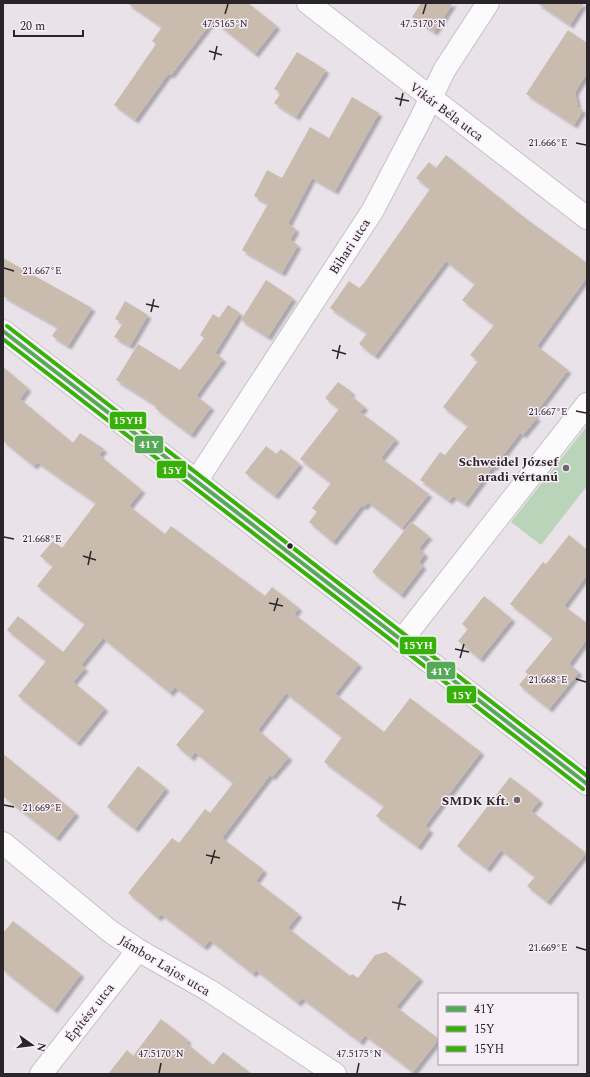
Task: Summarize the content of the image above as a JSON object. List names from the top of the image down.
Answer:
{
  "streets": {
    "street": [
      "Vikár Béla utca",
      "Bihari utca",
      "Jámbor Lajos utca",
      "Építész utca"
    ]
  },
  "crossings": [
    ["Vikár Béla utca", "Bihari utca"],
    ["Jámbor Lajos utca", "Építész utca"]
  ],
  "places": ["Schweidel József aradi vértanú", "SMDK Kft."],
  "lines": ["transit line 15YH", "transit line 41Y", "transit line 15Y"],
  "legend": ["41Y", "15Y", "15YH"],
  "scale_bar": "20 m",
  "north": "right",
  "coordinates": [
    "47.5165°N",
    "47.5170°N",
    "21.666°E",
    "21.667°E",
    "21.668°E",
    "21.669°E",
    "47.5175°N"
  ]
}
